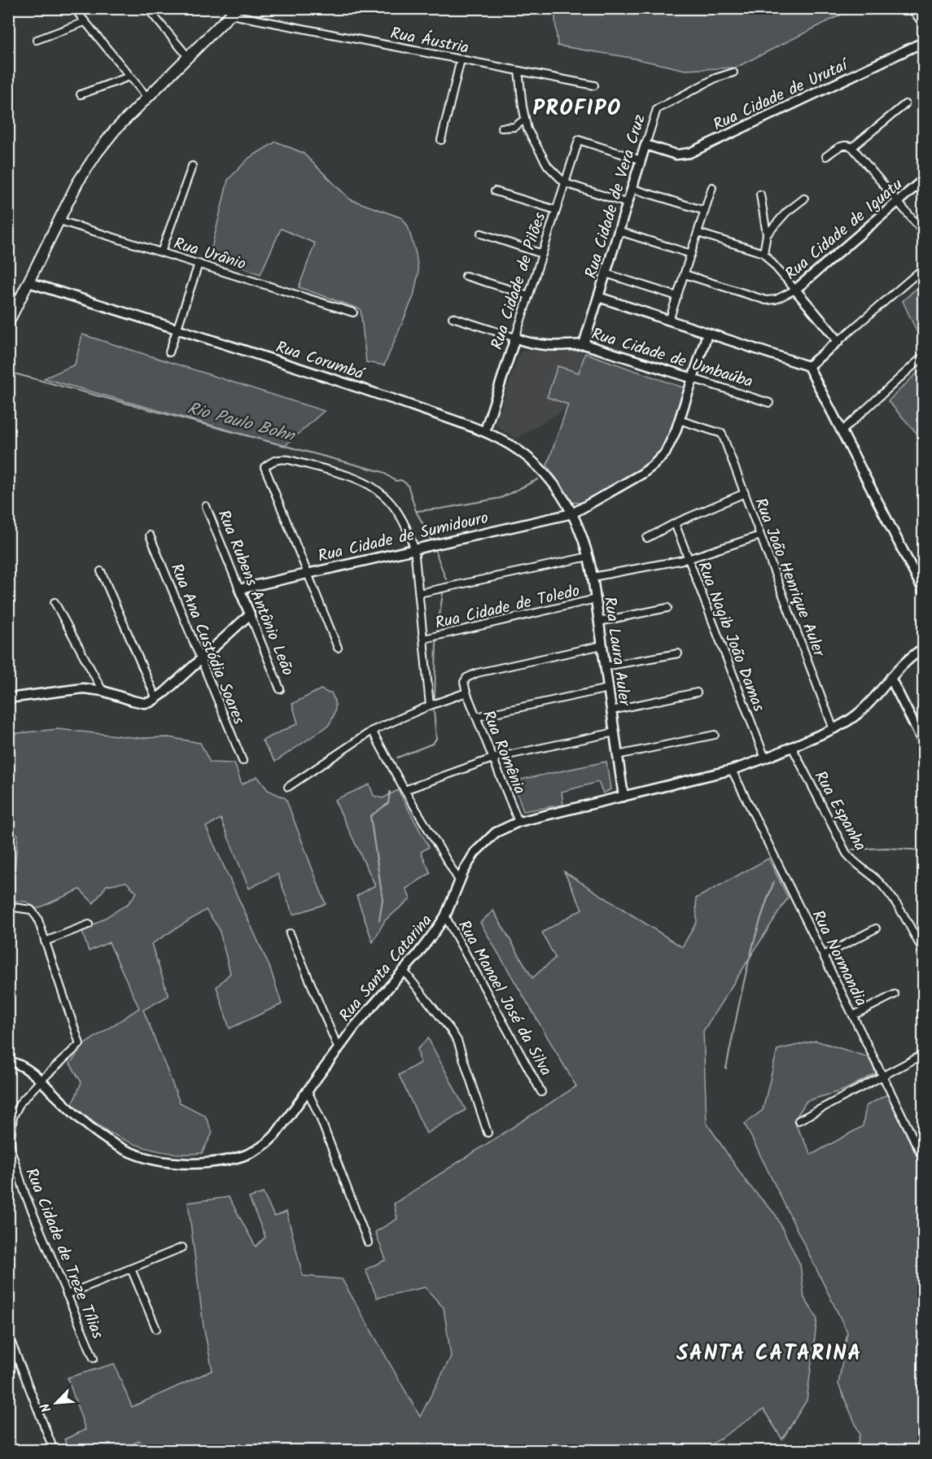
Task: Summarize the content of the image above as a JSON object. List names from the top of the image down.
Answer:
{
  "streets": {
    "street": [
      "Rua Áustria",
      "Rua Cidade de Urutaí",
      "Rua Cidade de Vera Cruz",
      "Rua Cidade de Iguatu",
      "Rua Urânio",
      "Rua Cidade de Pilões",
      "Rua Cidade de Umbaúba",
      "Rua Corumbá",
      "Rua Cidade de Sumidouro",
      "Rua João Henrique Auler",
      "Rua Rubens Antônio Leão",
      "Rua Cidade de Toledo",
      "Rua Nagib João Damas",
      "Rua Ana Custódia Soares",
      "Rua Laura Auler",
      "Rua Romênia",
      "Rua Espanha",
      "Rua Normandia",
      "Rua Santa Catarina",
      "Rua Manoel José da Silva",
      "Rua Cidade de Treze Tílias"
    ]
  },
  "crossings": [
    ["Rua Cidade de Urutaí", "Rua Cidade de Vera Cruz"],
    ["Rua Cidade de Vera Cruz", "Rua Cidade de Pilões"],
    ["Rua Cidade de Vera Cruz", "Rua Cidade de Umbaúba"],
    ["Rua Cidade de Pilões", "Rua Cidade de Umbaúba"],
    ["Rua Cidade de Pilões", "Rua Corumbá"],
    ["Rua Cidade de Umbaúba", "Rua Cidade de Sumidouro"],
    ["Rua Corumbá", "Rua Cidade de Sumidouro"],
    ["Rua Corumbá", "Rua Laura Auler"],
    ["Rua Cidade de Sumidouro", "Rua João Henrique Auler"],
    ["Rua Cidade de Sumidouro", "Rua Rubens Antônio Leão"],
    ["Rua Cidade de Sumidouro", "Rua Laura Auler"],
    ["Rua João Henrique Auler", "Rua Santa Catarina"],
    ["Rua Cidade de Toledo", "Rua Laura Auler"],
    ["Rua Nagib João Damas", "Rua Santa Catarina"],
    ["Rua Laura Auler", "Rua Santa Catarina"],
    ["Rua Romênia", "Rua Santa Catarina"],
    ["Rua Espanha", "Rua Santa Catarina"],
    ["Rua Normandia", "Rua Santa Catarina"],
    ["Rua Santa Catarina", "Rua Manoel José da Silva"],
    ["Rua Santa Catarina", "Rua Cidade de Treze Tílias"]
  ],
  "districts": ["PROFIPO", "SANTA CATARINA"],
  "water": ["Rio Paulo Bohn"],
  "north": "bottom left"
}
